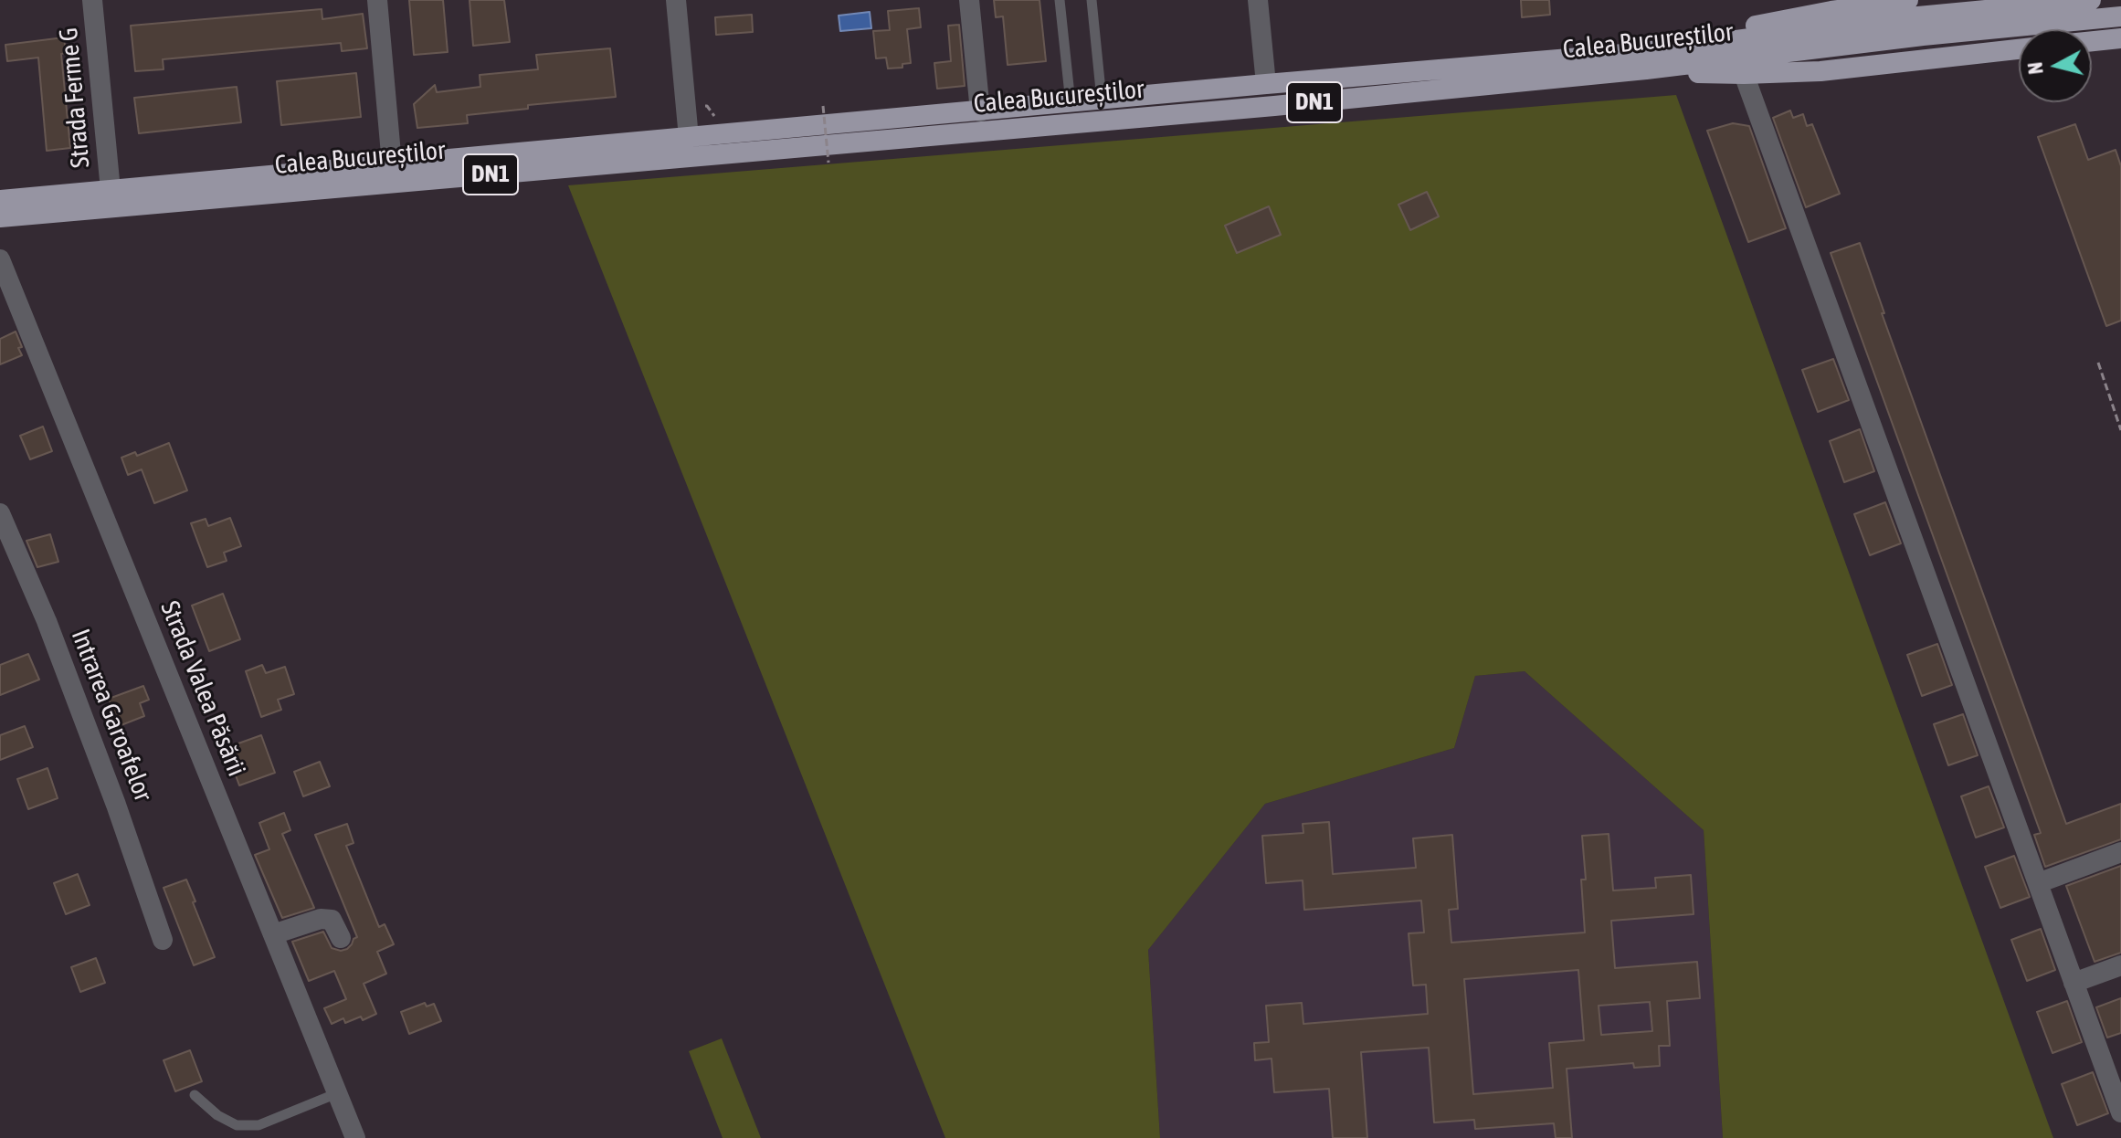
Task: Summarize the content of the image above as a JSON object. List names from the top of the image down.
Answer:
{
  "streets": {
    "highway": ["Calea Bucureștilor", "DN1"],
    "street": ["Strada Ferme G", "Strada Valea Păsării", "Intrarea Garoafelor"]
  },
  "crossings": [
    ["Calea Bucureștilor", "Strada Ferme G"],
    ["Calea Bucureștilor", "DN1"]
  ],
  "north": "left"
}
